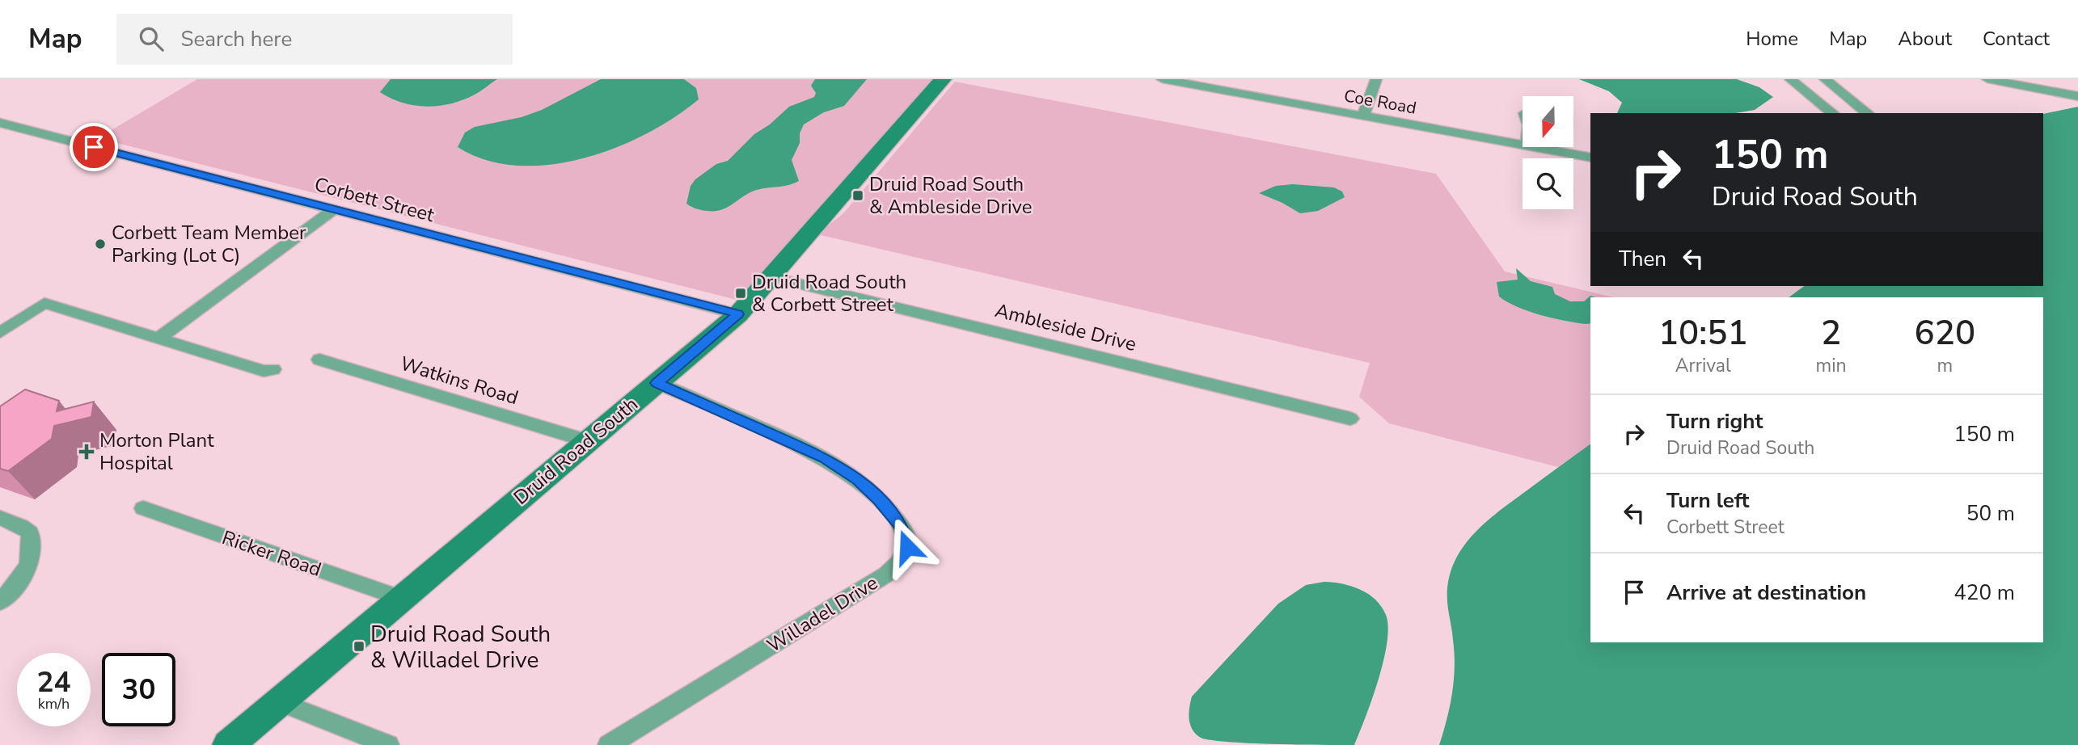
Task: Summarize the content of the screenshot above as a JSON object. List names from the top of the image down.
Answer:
{
  "streets": {
    "street": [
      "Coe Road",
      "Corbett Street",
      "Ambleside Drive",
      "Watkins Road",
      "Druid Road South",
      "Ricker Road",
      "Willadel Drive"
    ]
  },
  "crossings": [
    ["Corbett Street", "Druid Road South"],
    ["Ambleside Drive", "Druid Road South"],
    ["Watkins Road", "Druid Road South"],
    ["Druid Road South", "Ricker Road"],
    ["Druid Road South", "Willadel Drive"]
  ],
  "places": {
    "transit": ["Druid Road South & Ambleside Drive", "Druid Road South & Corbett Street", "Druid Road South & Willadel Drive"],
    "other": ["Corbett Team Member Parking (Lot C)"],
    "health": ["Morton Plant Hospital"]
  },
  "north": "bottom",
  "page": {
    "header": "Map",
    "search": "Search here",
    "nav": [
      "Home",
      "Map",
      "About",
      "Contact"
    ],
    "turn": ["150 m", "Druid Road South"],
    "then": "Then",
    "eta": [
      "10:51",
      "Arrival",
      "2",
      "min",
      "620",
      "m"
    ],
    "list": [
      {
        "name": "Turn right",
        "note": "Druid Road South",
        "value": "150 m"
      },
      {
        "name": "Turn left",
        "note": "Corbett Street",
        "value": "50 m"
      },
      {
        "name": "Arrive at destination",
        "value": "420 m"
      }
    ],
    "speed": "24 km/h",
    "limit": "30"
  }
}
